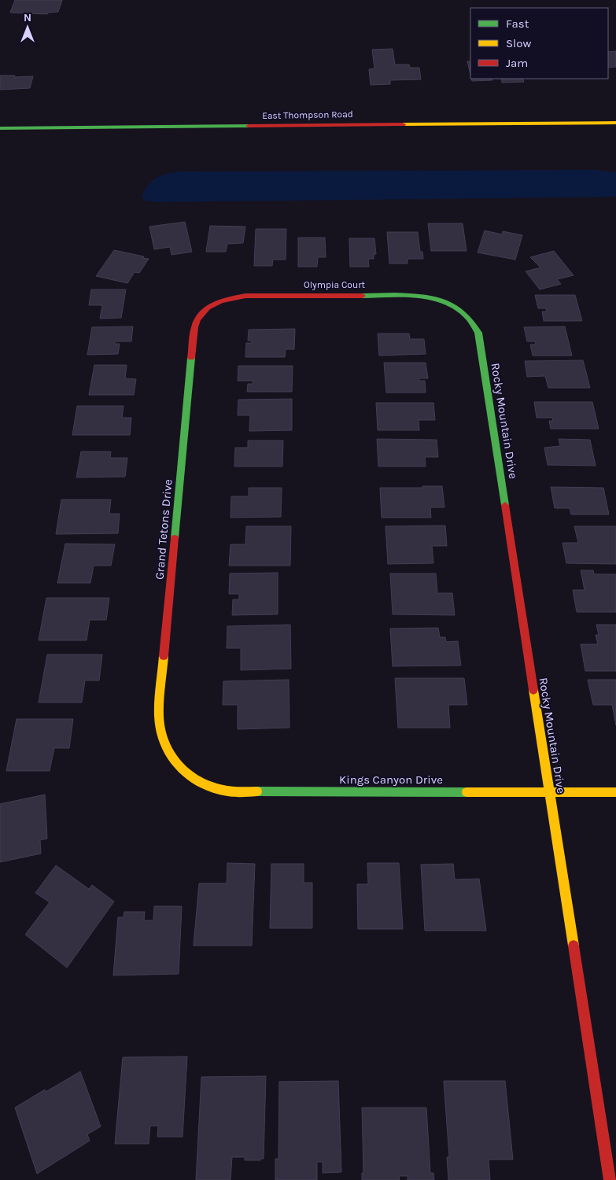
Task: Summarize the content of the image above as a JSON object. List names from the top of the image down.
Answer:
{
  "streets": {
    "street": [
      "East Thompson Road",
      "Olympia Court",
      "Rocky Mountain Drive",
      "Grand Tetons Drive",
      "Kings Canyon Drive"
    ]
  },
  "crossings": [
    ["Olympia Court", "Rocky Mountain Drive"],
    ["Olympia Court", "Grand Tetons Drive"],
    ["Rocky Mountain Drive", "Kings Canyon Drive"],
    ["Grand Tetons Drive", "Kings Canyon Drive"]
  ],
  "legend": ["Fast", "Slow", "Jam"],
  "north": "top"
}
